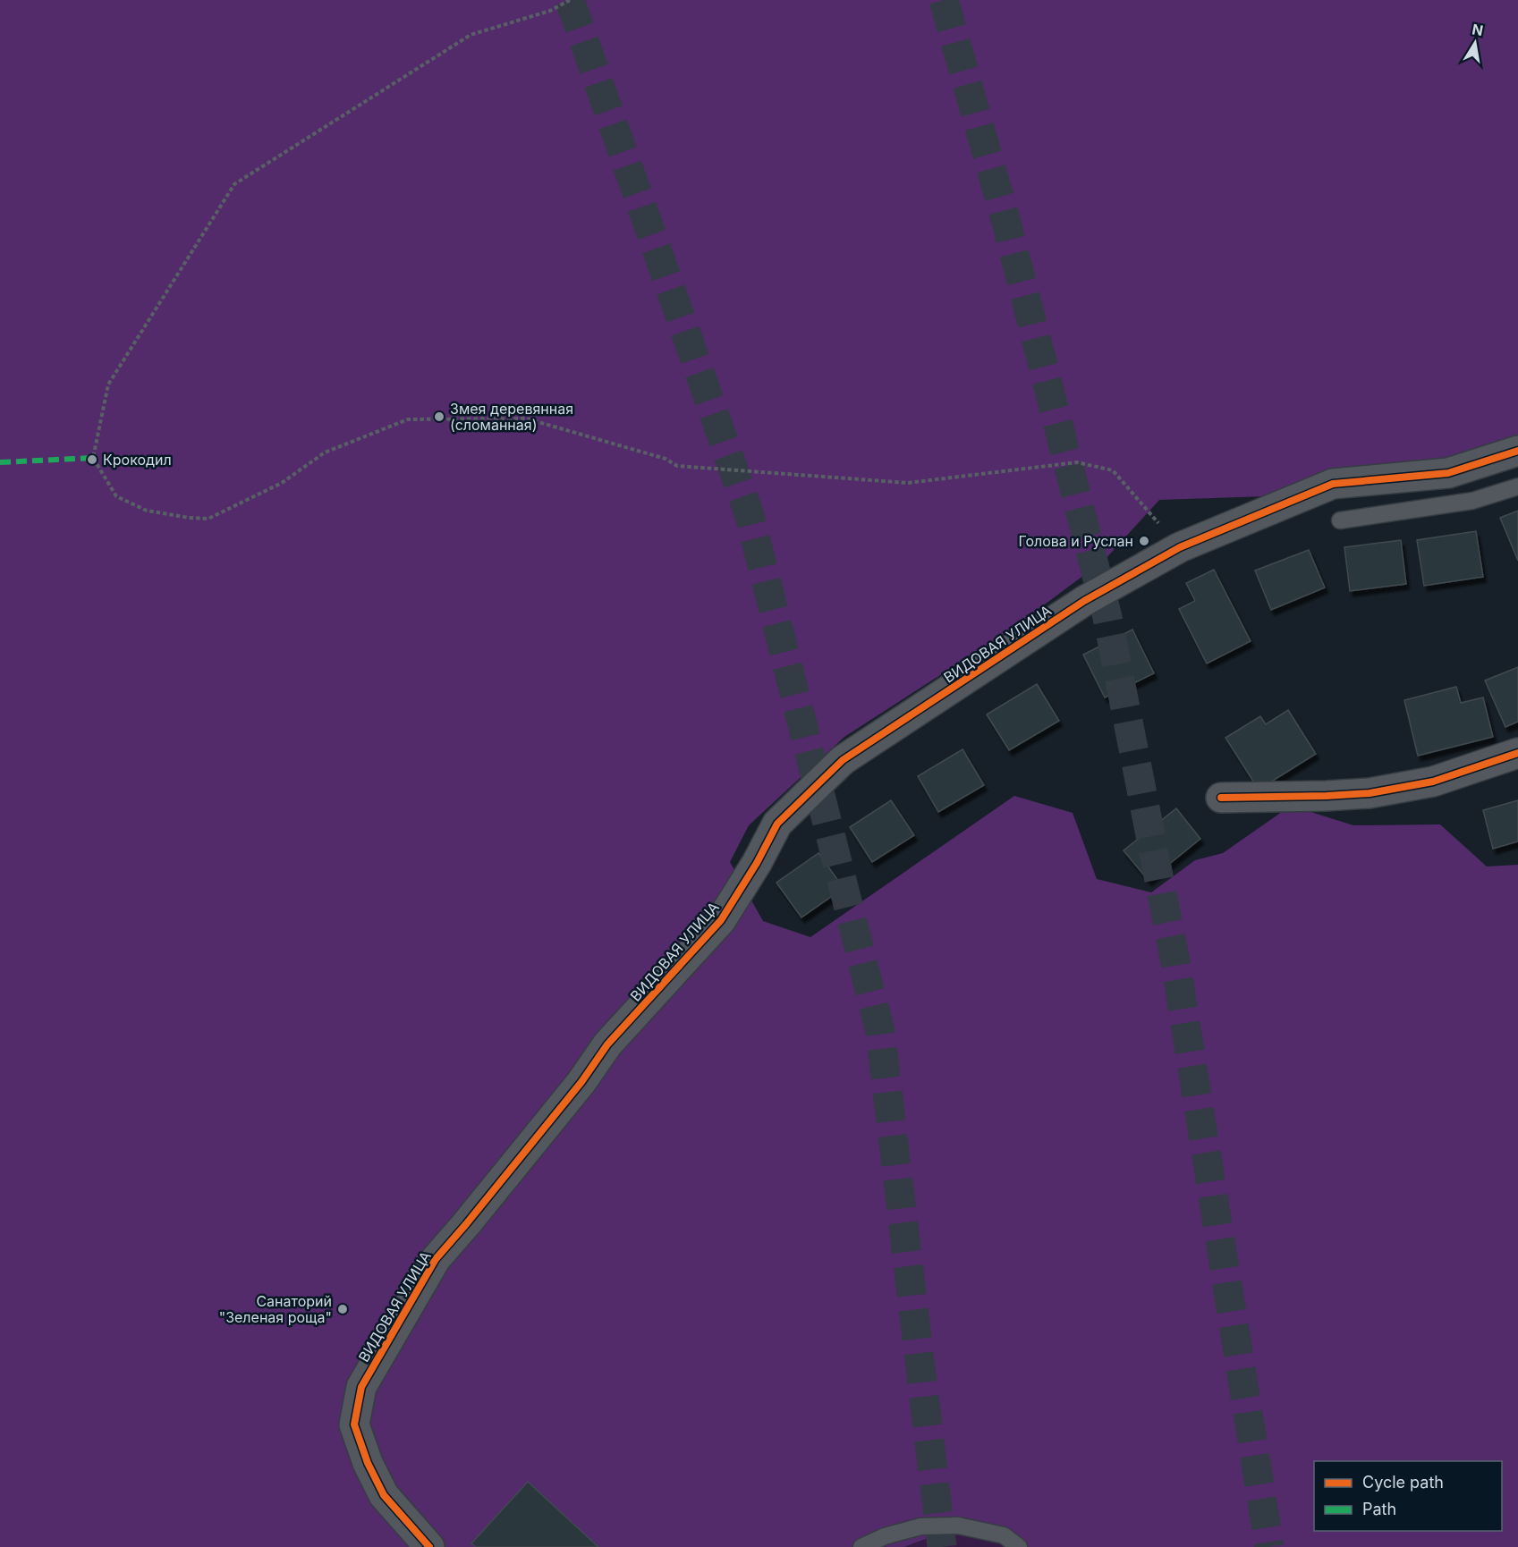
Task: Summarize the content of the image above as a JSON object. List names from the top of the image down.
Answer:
{
  "streets": {
    "street": ["ВИДОВАЯ УЛИЦА"]
  },
  "places": [
    "Змея деревянная (сломанная)",
    "Крокодил",
    "Голова и Руслан",
    "Санаторий \"Зеленая роща\""
  ],
  "legend": ["Cycle path", "Path"],
  "north": "top"
}
